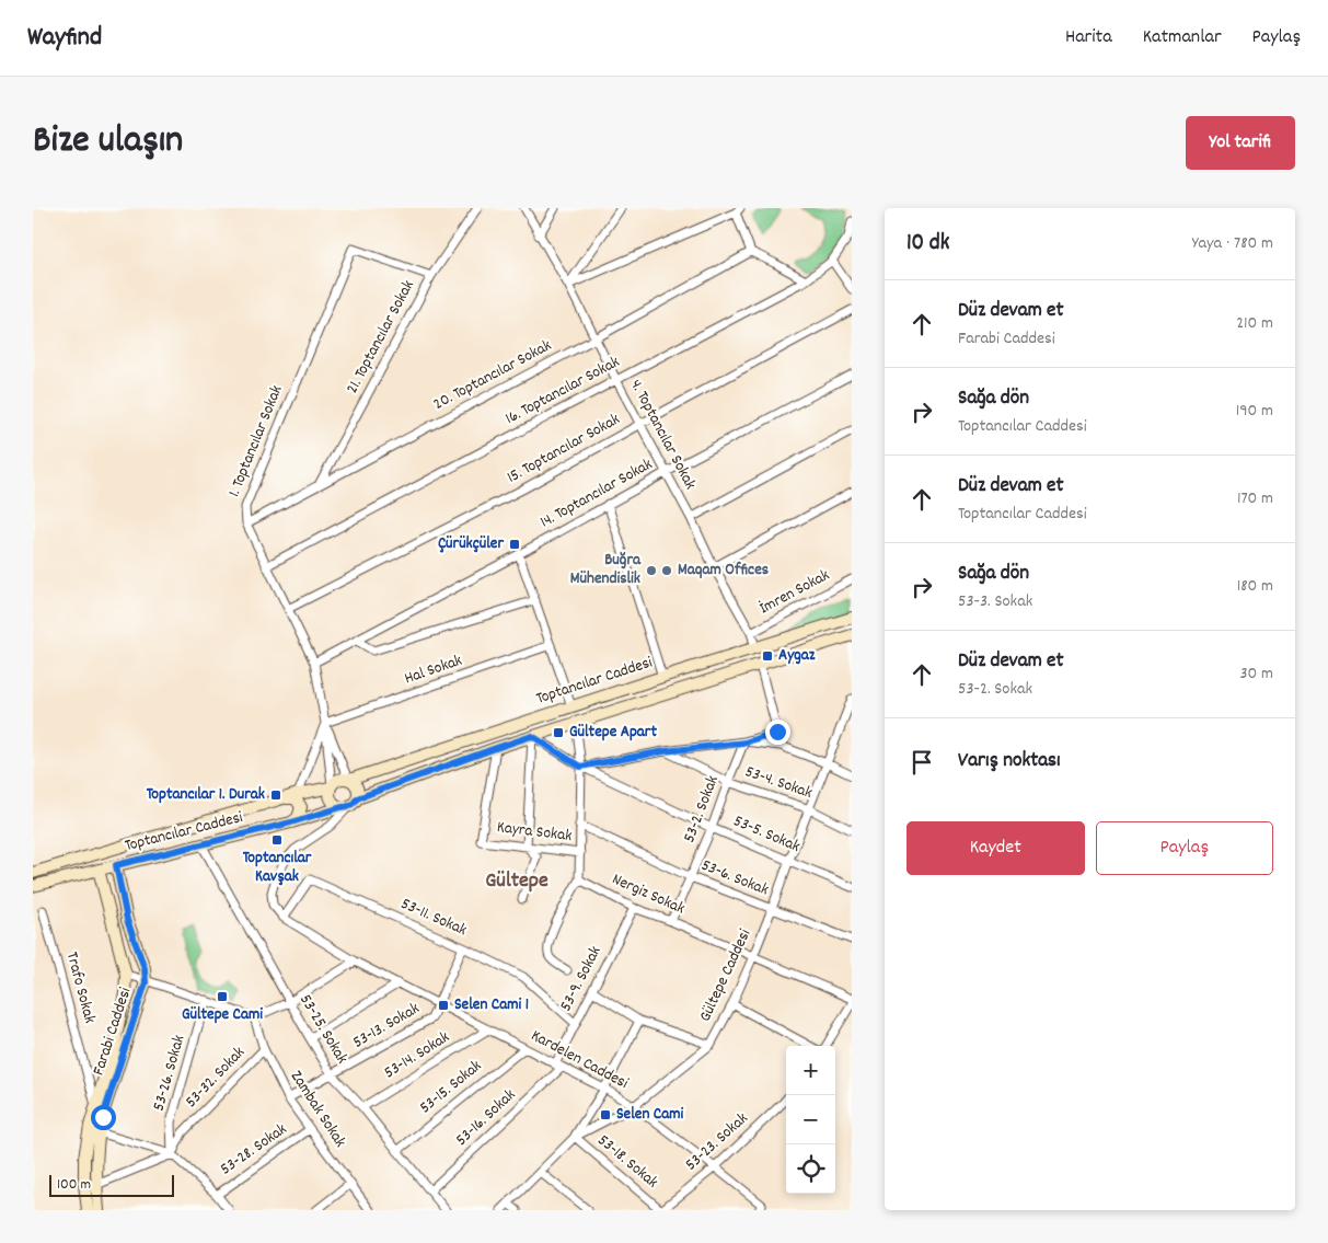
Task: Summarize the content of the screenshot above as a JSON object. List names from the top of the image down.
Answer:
{
  "streets": {
    "street": [
      "21. Toptancılar Sokak",
      "20. Toptancılar Sokak",
      "16. Toptancılar Sokak",
      "4. Toptancılar Sokak",
      "1. Toptancılar Sokak",
      "15. Toptancılar Sokak",
      "14. Toptancılar Sokak",
      "İmren Sokak",
      "Hal Sokak",
      "Toptancılar Caddesi",
      "53-4. Sokak",
      "53-2. Sokak",
      "Kayra Sokak",
      "53-5. Sokak",
      "53-6. Sokak",
      "Nergiz Sokak",
      "53-11. Sokak",
      "Gültepe Caddesi",
      "53-9. Sokak",
      "Trafo Sokak",
      "53-13. Sokak",
      "53-25. Sokak",
      "Farabi Caddesi",
      "53-14. Sokak",
      "Kardelen Caddesi",
      "53-26. Sokak",
      "53-32. Sokak",
      "53-15. Sokak",
      "Zambak Sokak",
      "53-16. Sokak",
      "53-23. Sokak",
      "53-28. Sokak",
      "53-18. Sokak"
    ]
  },
  "crossings": [
    ["21. Toptancılar Sokak", "20. Toptancılar Sokak"],
    ["21. Toptancılar Sokak", "1. Toptancılar Sokak"],
    ["20. Toptancılar Sokak", "4. Toptancılar Sokak"],
    ["20. Toptancılar Sokak", "1. Toptancılar Sokak"],
    ["16. Toptancılar Sokak", "4. Toptancılar Sokak"],
    ["16. Toptancılar Sokak", "1. Toptancılar Sokak"],
    ["4. Toptancılar Sokak", "15. Toptancılar Sokak"],
    ["4. Toptancılar Sokak", "14. Toptancılar Sokak"],
    ["4. Toptancılar Sokak", "İmren Sokak"],
    ["4. Toptancılar Sokak", "Toptancılar Caddesi"],
    ["1. Toptancılar Sokak", "15. Toptancılar Sokak"],
    ["1. Toptancılar Sokak", "14. Toptancılar Sokak"],
    ["1. Toptancılar Sokak", "Hal Sokak"],
    ["1. Toptancılar Sokak", "Toptancılar Caddesi"],
    ["Toptancılar Caddesi", "Kayra Sokak"],
    ["Toptancılar Caddesi", "53-5. Sokak"],
    ["Toptancılar Caddesi", "53-25. Sokak"],
    ["Toptancılar Caddesi", "Farabi Caddesi"],
    ["53-4. Sokak", "53-2. Sokak"],
    ["53-4. Sokak", "Gültepe Caddesi"],
    ["53-2. Sokak", "53-5. Sokak"],
    ["53-2. Sokak", "53-6. Sokak"],
    ["53-2. Sokak", "Nergiz Sokak"],
    ["53-5. Sokak", "Gültepe Caddesi"],
    ["53-6. Sokak", "Gültepe Caddesi"],
    ["Nergiz Sokak", "Gültepe Caddesi"],
    ["Nergiz Sokak", "53-9. Sokak"],
    ["53-11. Sokak", "53-9. Sokak"],
    ["53-11. Sokak", "53-13. Sokak"],
    ["53-11. Sokak", "Kardelen Caddesi"],
    ["Gültepe Caddesi", "Kardelen Caddesi"],
    ["Gültepe Caddesi", "53-18. Sokak"],
    ["53-9. Sokak", "Kardelen Caddesi"],
    ["53-9. Sokak", "53-16. Sokak"],
    ["Trafo Sokak", "Farabi Caddesi"],
    ["53-13. Sokak", "53-25. Sokak"],
    ["53-13. Sokak", "Kardelen Caddesi"],
    ["53-13. Sokak", "Zambak Sokak"],
    ["53-25. Sokak", "53-14. Sokak"],
    ["53-25. Sokak", "53-15. Sokak"],
    ["53-25. Sokak", "53-16. Sokak"],
    ["53-14. Sokak", "Kardelen Caddesi"],
    ["Kardelen Caddesi", "53-15. Sokak"],
    ["Kardelen Caddesi", "53-16. Sokak"],
    ["Kardelen Caddesi", "53-23. Sokak"],
    ["53-26. Sokak", "53-32. Sokak"],
    ["53-32. Sokak", "Zambak Sokak"],
    ["Zambak Sokak", "53-28. Sokak"],
    ["53-23. Sokak", "53-18. Sokak"]
  ],
  "districts": ["Gültepe"],
  "places": {
    "transit": [
      "Çürükçüler",
      "Aygaz",
      "Gültepe Apart",
      "Toptancılar 1. Durak",
      "Toptancılar Kavşak",
      "Gültepe Cami",
      "Selen Cami 1",
      "Selen Cami"
    ],
    "other": ["Buğra Mühendislik", "Maqam Offices"]
  },
  "scale_bar": "100 m",
  "page": {
    "header": "Wayfind",
    "nav": ["Harita", "Katmanlar", "Paylaş"],
    "title": "Bize ulaşın",
    "buttons": [
      "Yol tarifi",
      ["Kaydet", "Paylaş"]
    ],
    "heading": ["10 dk", "Yaya · 780 m"],
    "list": [
      ["Düz devam et", "Farabi Caddesi", "210 m"],
      ["Sağa dön", "Toptancılar Caddesi", "190 m"],
      ["Düz devam et", "Toptancılar Caddesi", "170 m"],
      ["Sağa dön", "53-3. Sokak", "180 m"],
      ["Düz devam et", "53-2. Sokak", "30 m"],
      "Varış noktası"
    ],
    "map_buttons": ["+", "−"],
    "scale": "100 m"
  }
}
